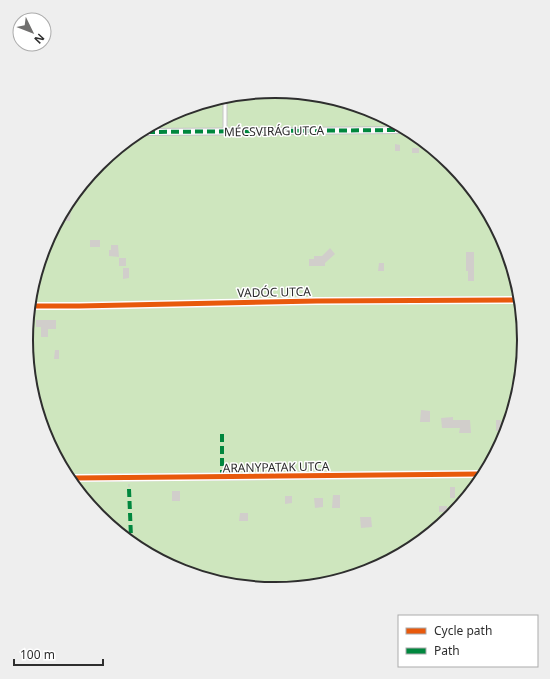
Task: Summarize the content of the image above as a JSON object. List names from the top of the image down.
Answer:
{
  "streets": {
    "street": ["MÉCSVIRÁG UTCA", "VADÓC UTCA", "ARANYPATAK UTCA"]
  },
  "legend": ["Cycle path", "Path"],
  "scale_bar": "100 m",
  "north": "bottom right"
}
